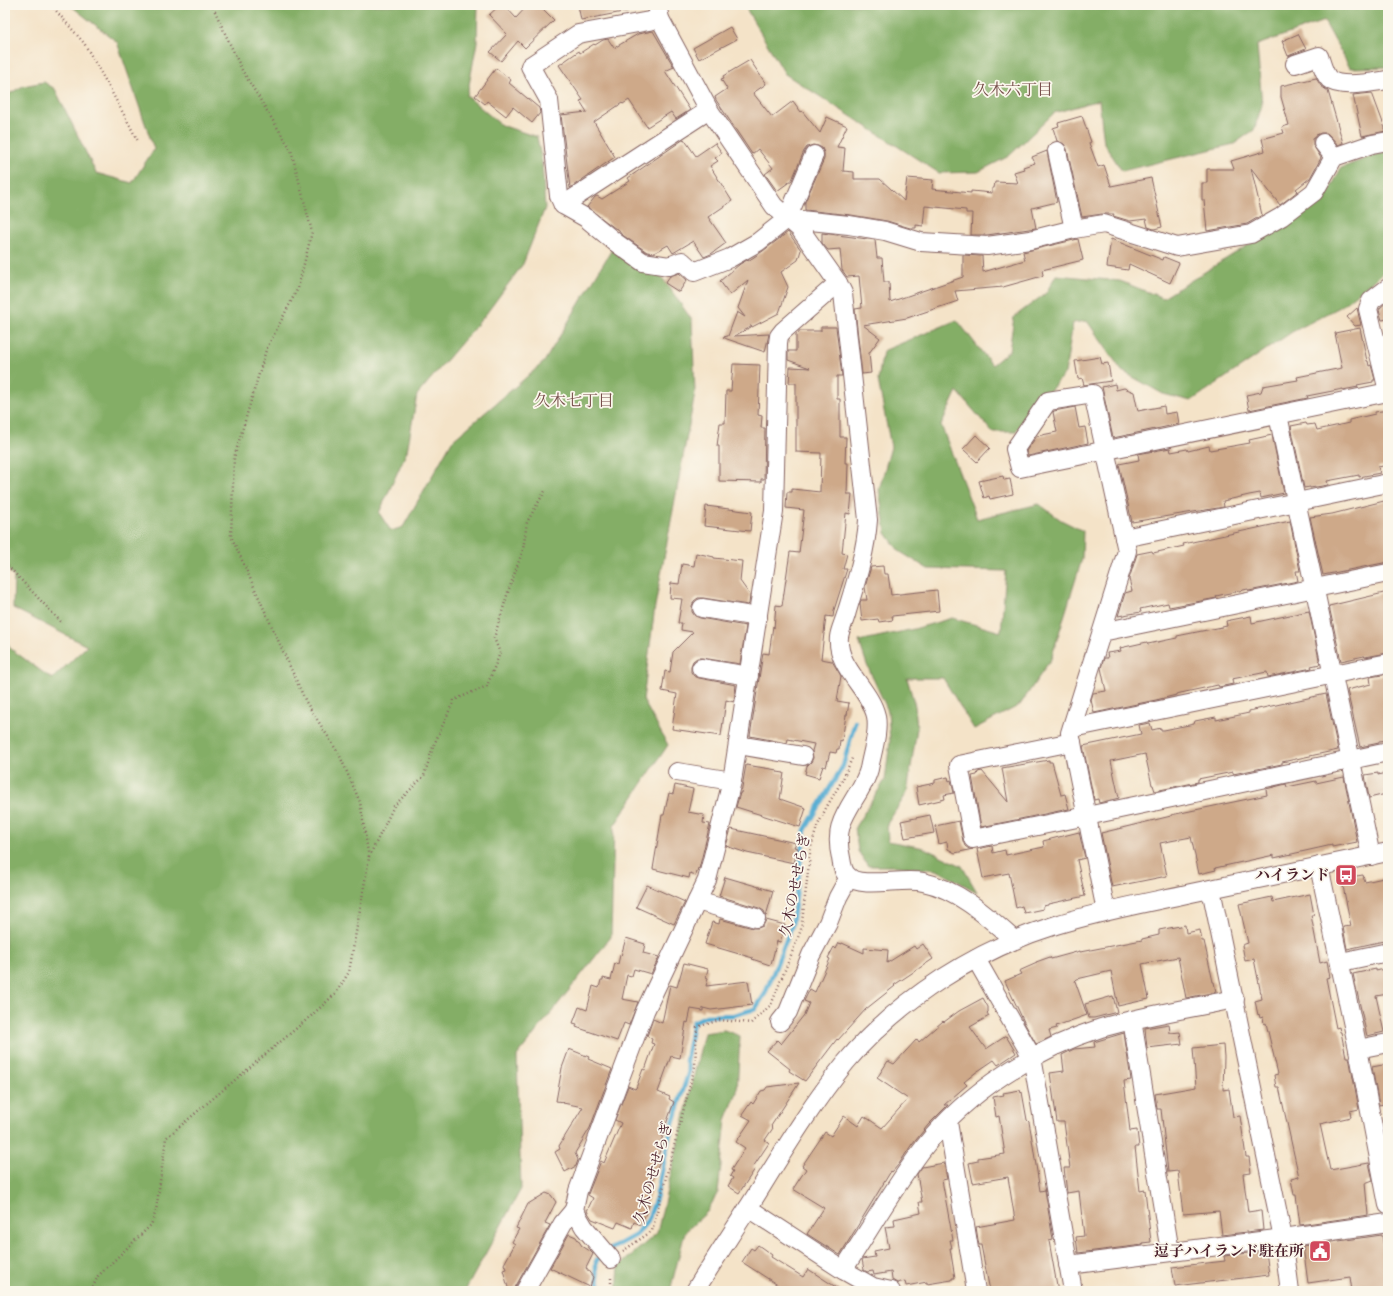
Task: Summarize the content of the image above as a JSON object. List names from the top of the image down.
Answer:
{
  "streets": {
    "path": ["久木のせせらぎ"]
  },
  "districts": ["久木六丁目", "久木七丁目"],
  "places": {
    "bus stop": ["ハイランド"],
    "public building": ["逗子ハイランド駐在所"]
  }
}
